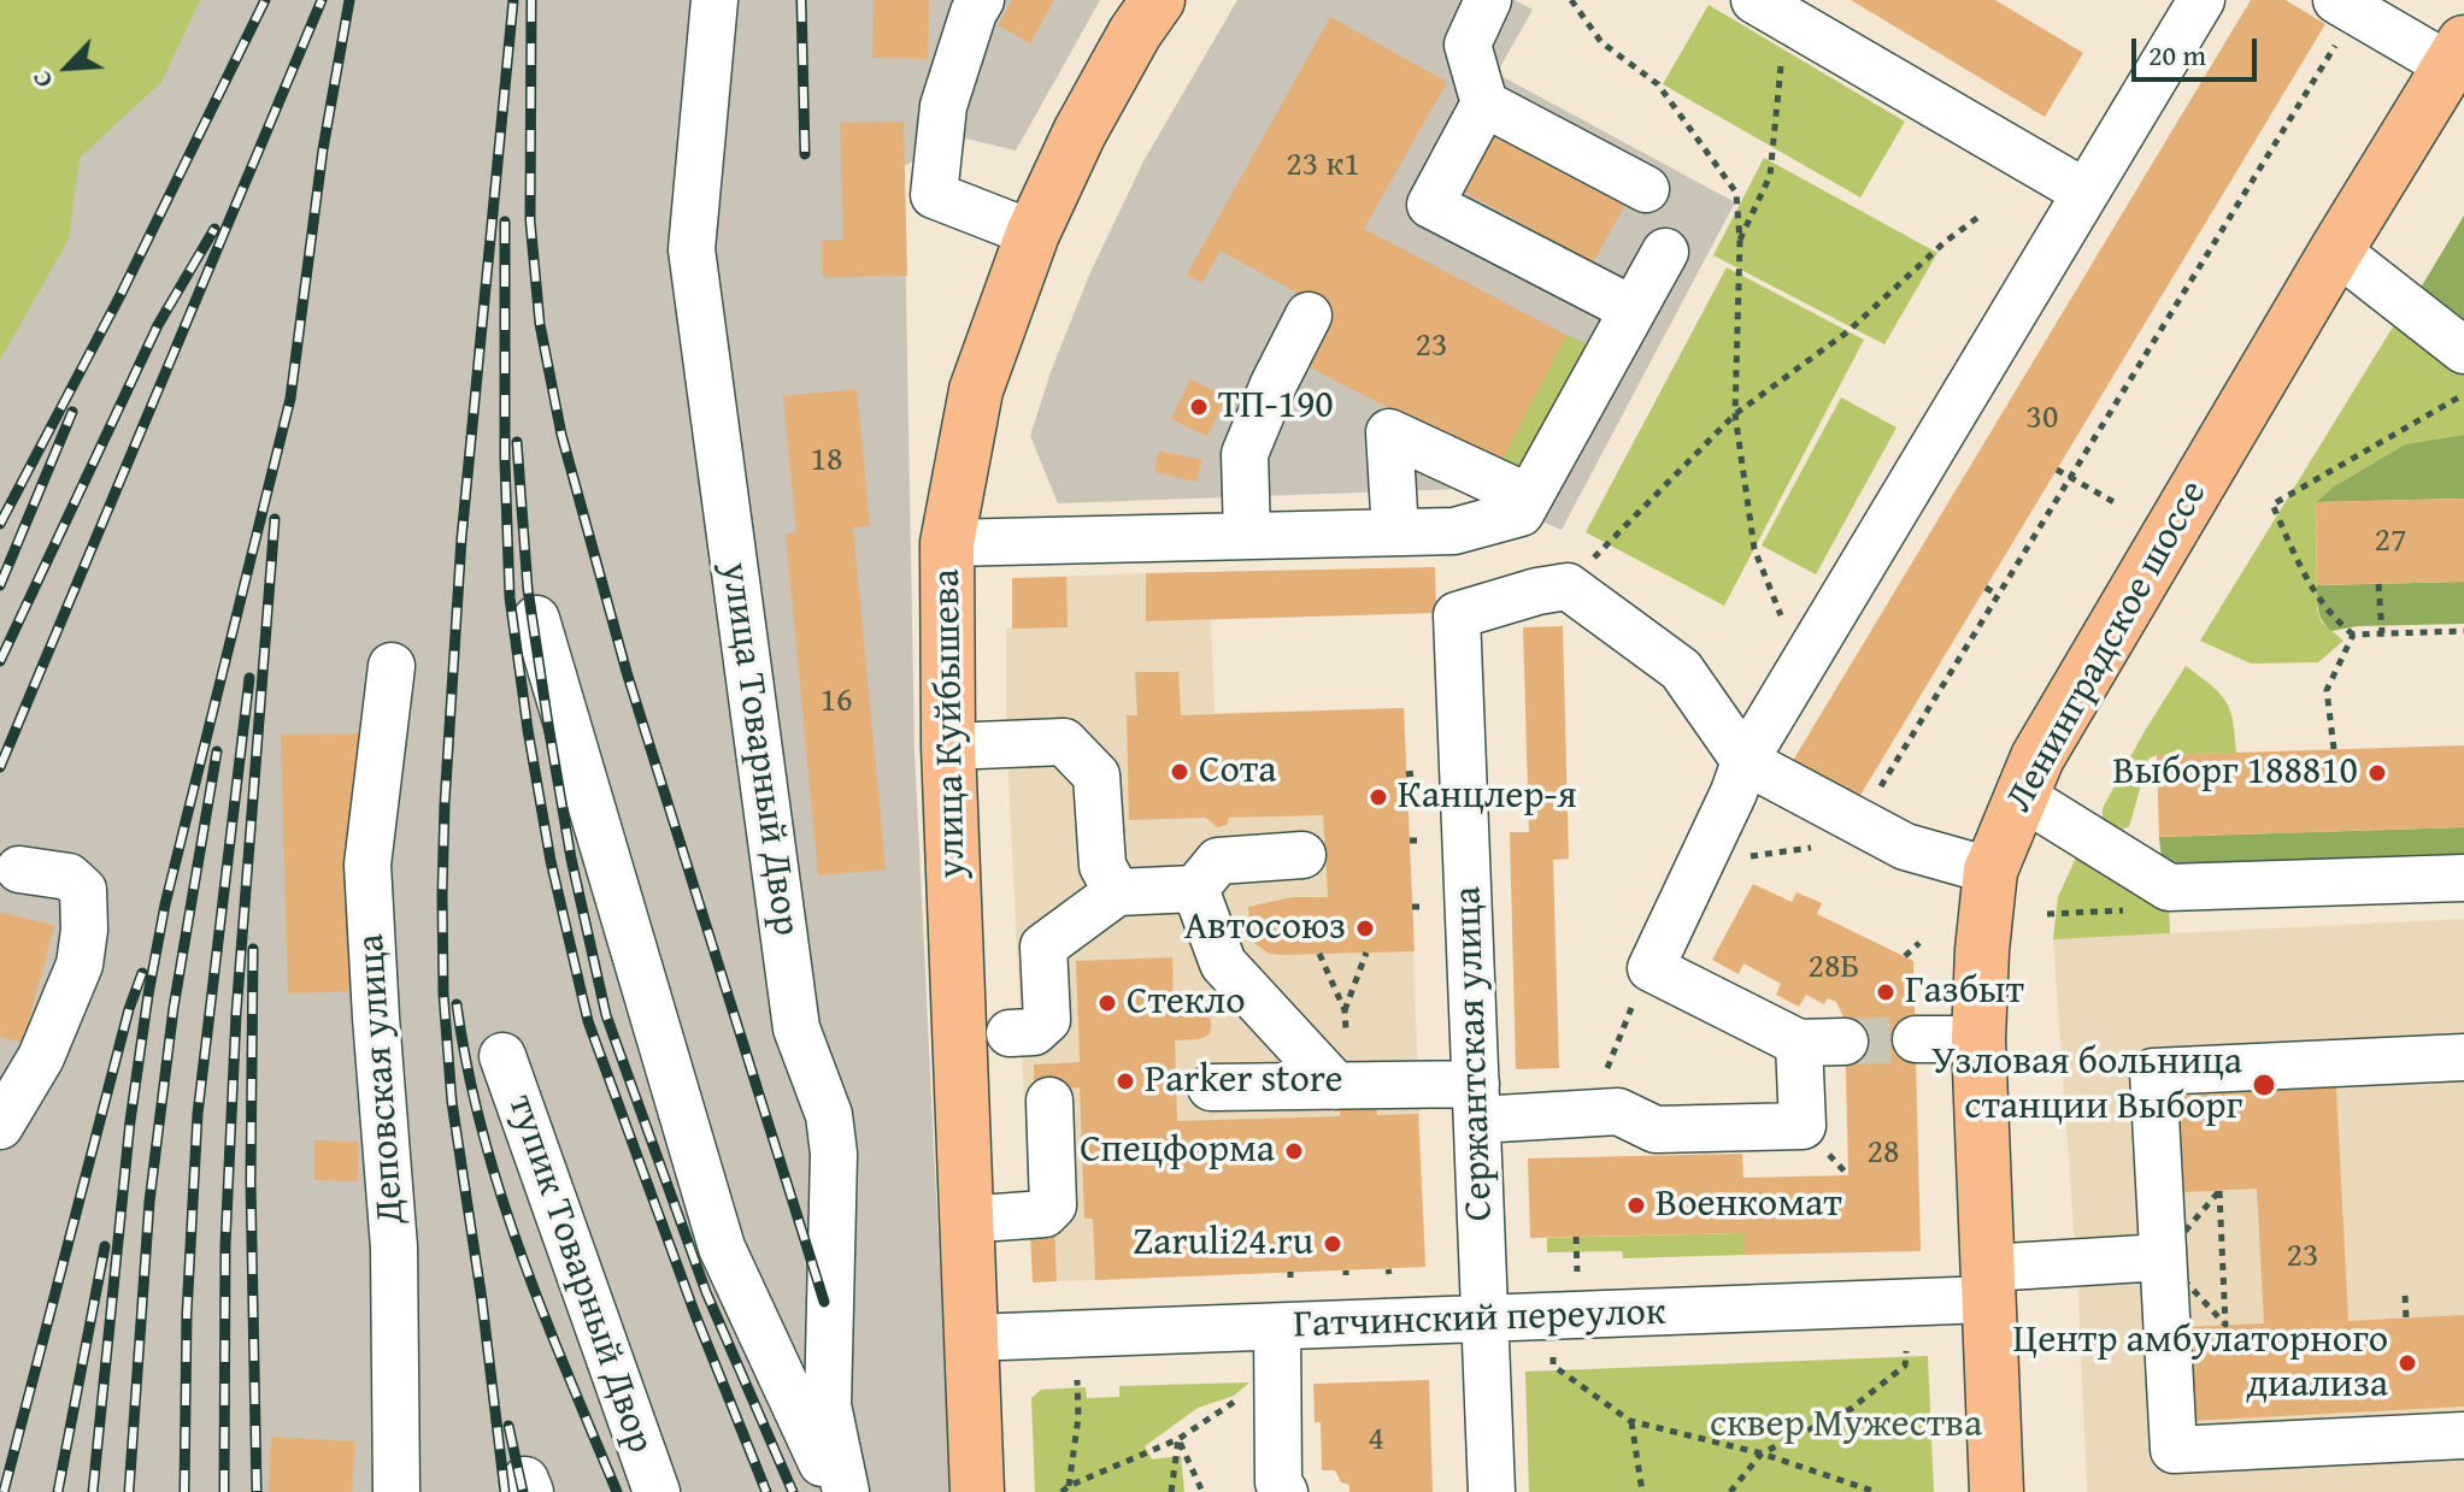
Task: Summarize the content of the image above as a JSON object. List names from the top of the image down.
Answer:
{
  "streets": {
    "main road": ["Ленинградское шоссе", "улица Куйбышева"],
    "street": [
      "улица Товарный Двор",
      "Сержантская улица",
      "Деповская улица",
      "тупик Товарный Двор",
      "Гатчинский переулок"
    ]
  },
  "crossings": [
    ["Ленинградское шоссе", "Гатчинский переулок"],
    ["улица Куйбышева", "Гатчинский переулок"],
    ["Сержантская улица", "Гатчинский переулок"]
  ],
  "parks": ["сквер Мужества"],
  "places": [
    "ТП-190",
    "Сота",
    "Выборг 188810",
    "Канцлер-я",
    "Автосоюз",
    "Газбыт",
    "Стекло",
    "Parker store",
    "Узловая больница станции Выборг",
    "Спецформа",
    "Военкомат",
    "Zaruli24.ru",
    "Центр амбулаторного диализа"
  ],
  "house_numbers": [
    "23 к1",
    "23",
    "30",
    "18",
    "27",
    "16",
    "28Б",
    "28",
    "23",
    "4"
  ],
  "scale_bar": "20 m",
  "north": "bottom left"
}
